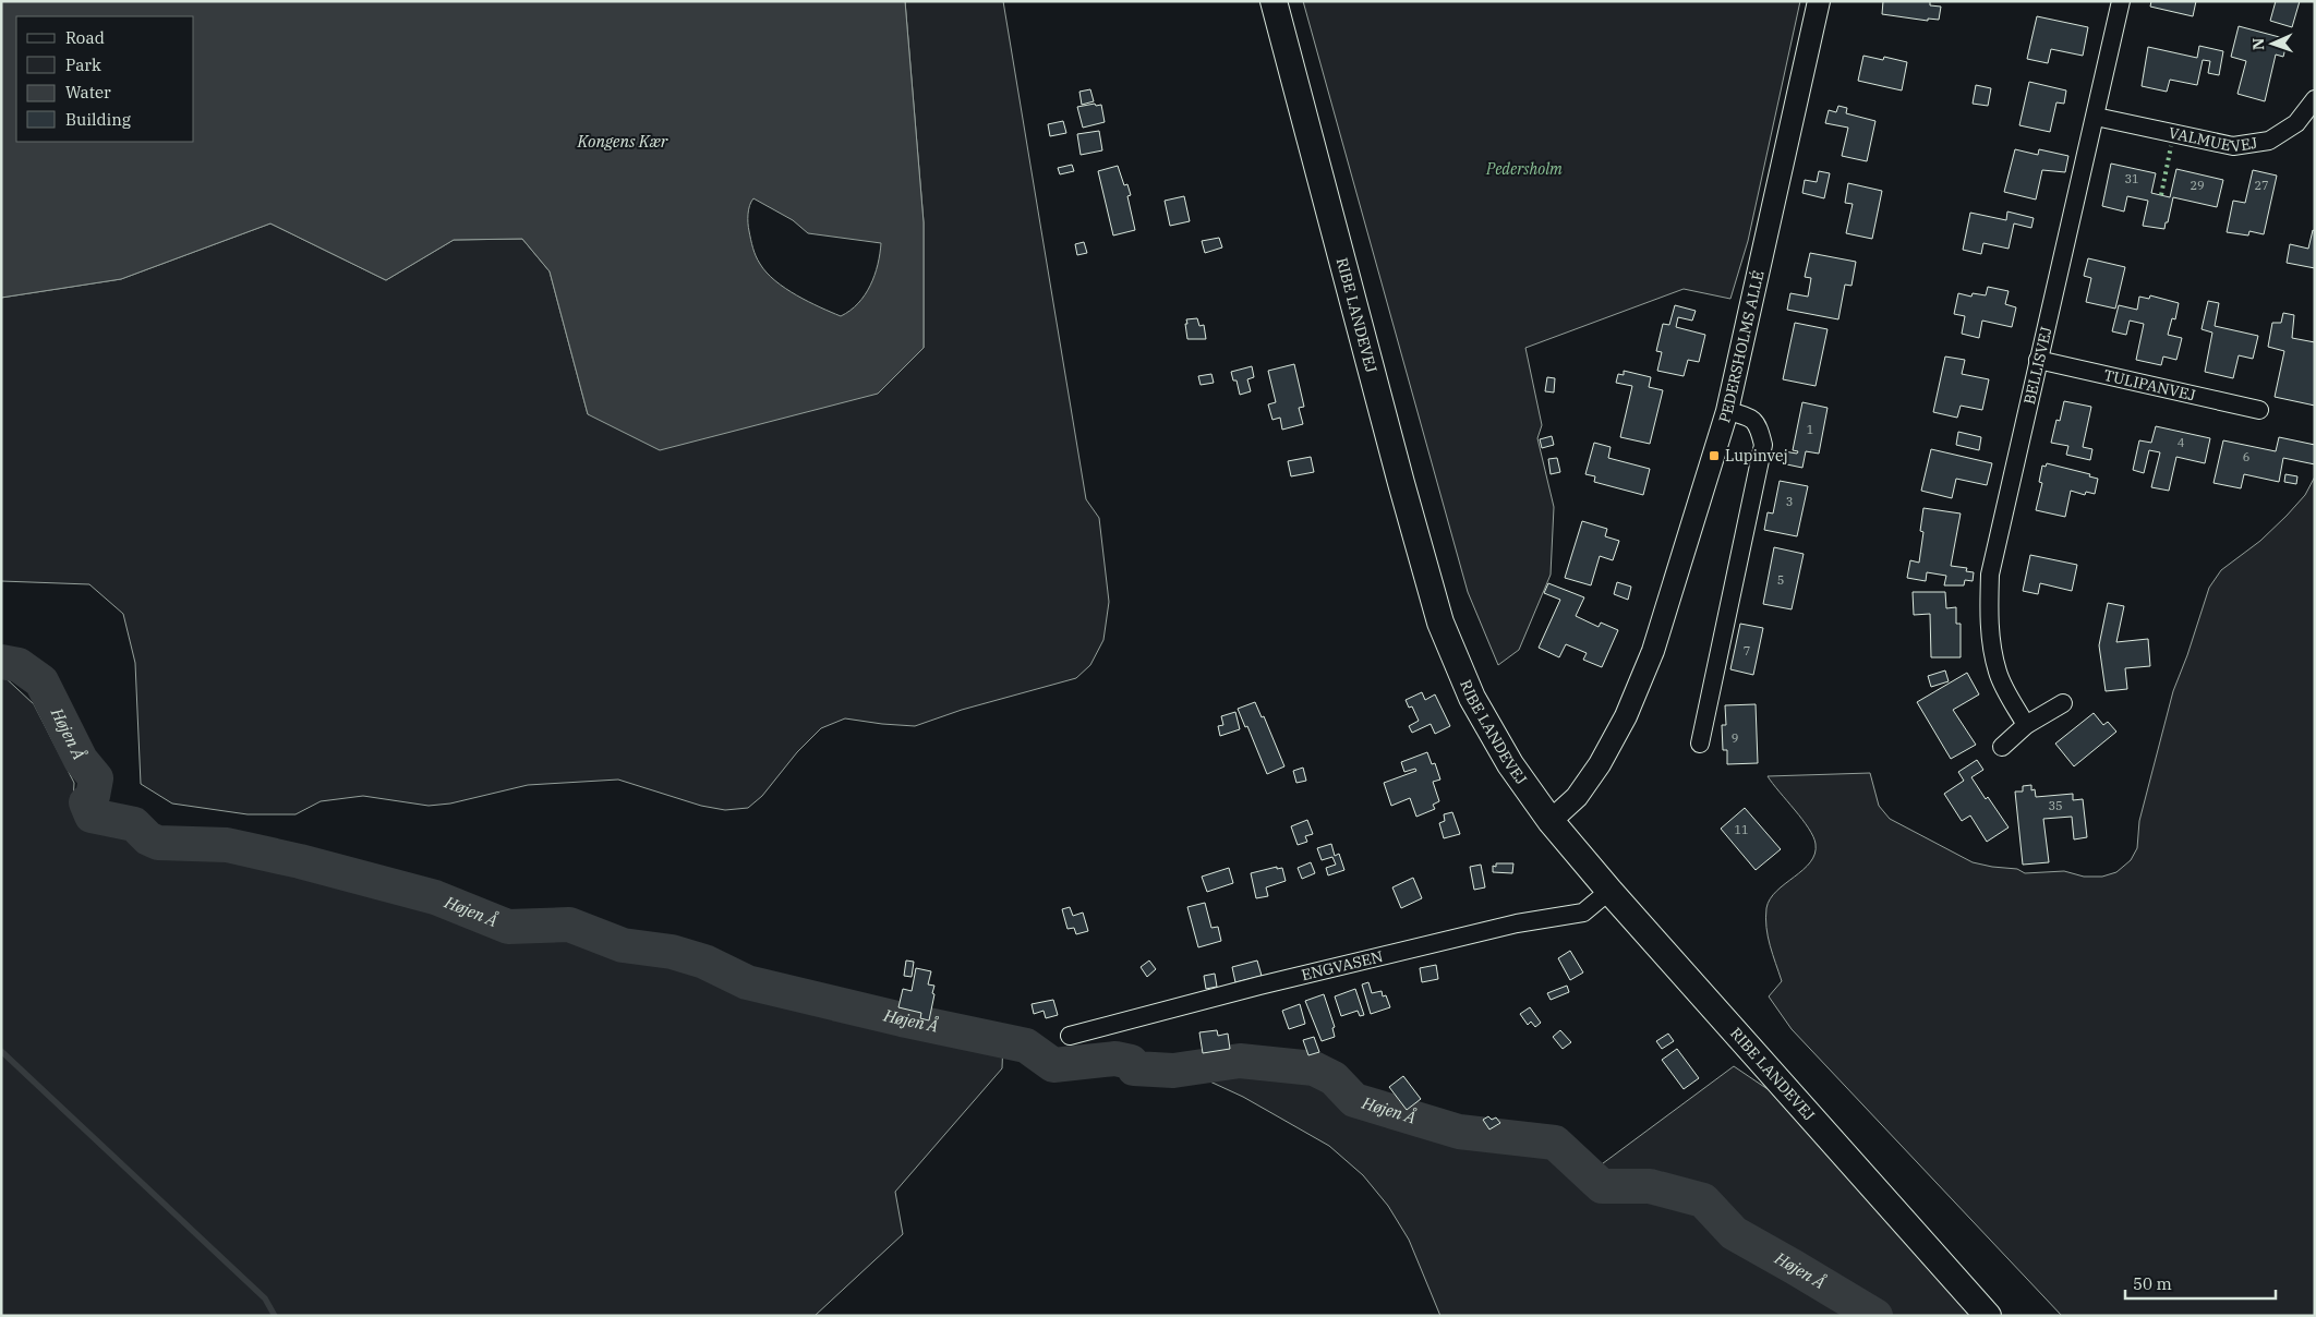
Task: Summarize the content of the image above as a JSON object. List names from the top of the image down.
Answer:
{
  "streets": {
    "main road": ["RIBE LANDEVEJ"],
    "street": [
      "VALMUEVEJ",
      "PEDERSHOLMS ALLÉ",
      "BELLISVEJ",
      "TULIPANVEJ",
      "ENGVASEN"
    ]
  },
  "crossings": [
    ["VALMUEVEJ", "BELLISVEJ"],
    ["RIBE LANDEVEJ", "PEDERSHOLMS ALLÉ"],
    ["RIBE LANDEVEJ", "ENGVASEN"],
    ["BELLISVEJ", "TULIPANVEJ"]
  ],
  "water": ["Kongens Kær", "Højen Å"],
  "parks": ["Pedersholm"],
  "places": {
    "transit": ["Lupinvej"]
  },
  "house_numbers": [
    "31",
    "29",
    "27",
    "1",
    "4",
    "6",
    "3",
    "5",
    "7",
    "9",
    "35",
    "11"
  ],
  "legend": [
    "Road",
    "Park",
    "Water",
    "Building"
  ],
  "scale_bar": "50 m",
  "north": "left"
}
